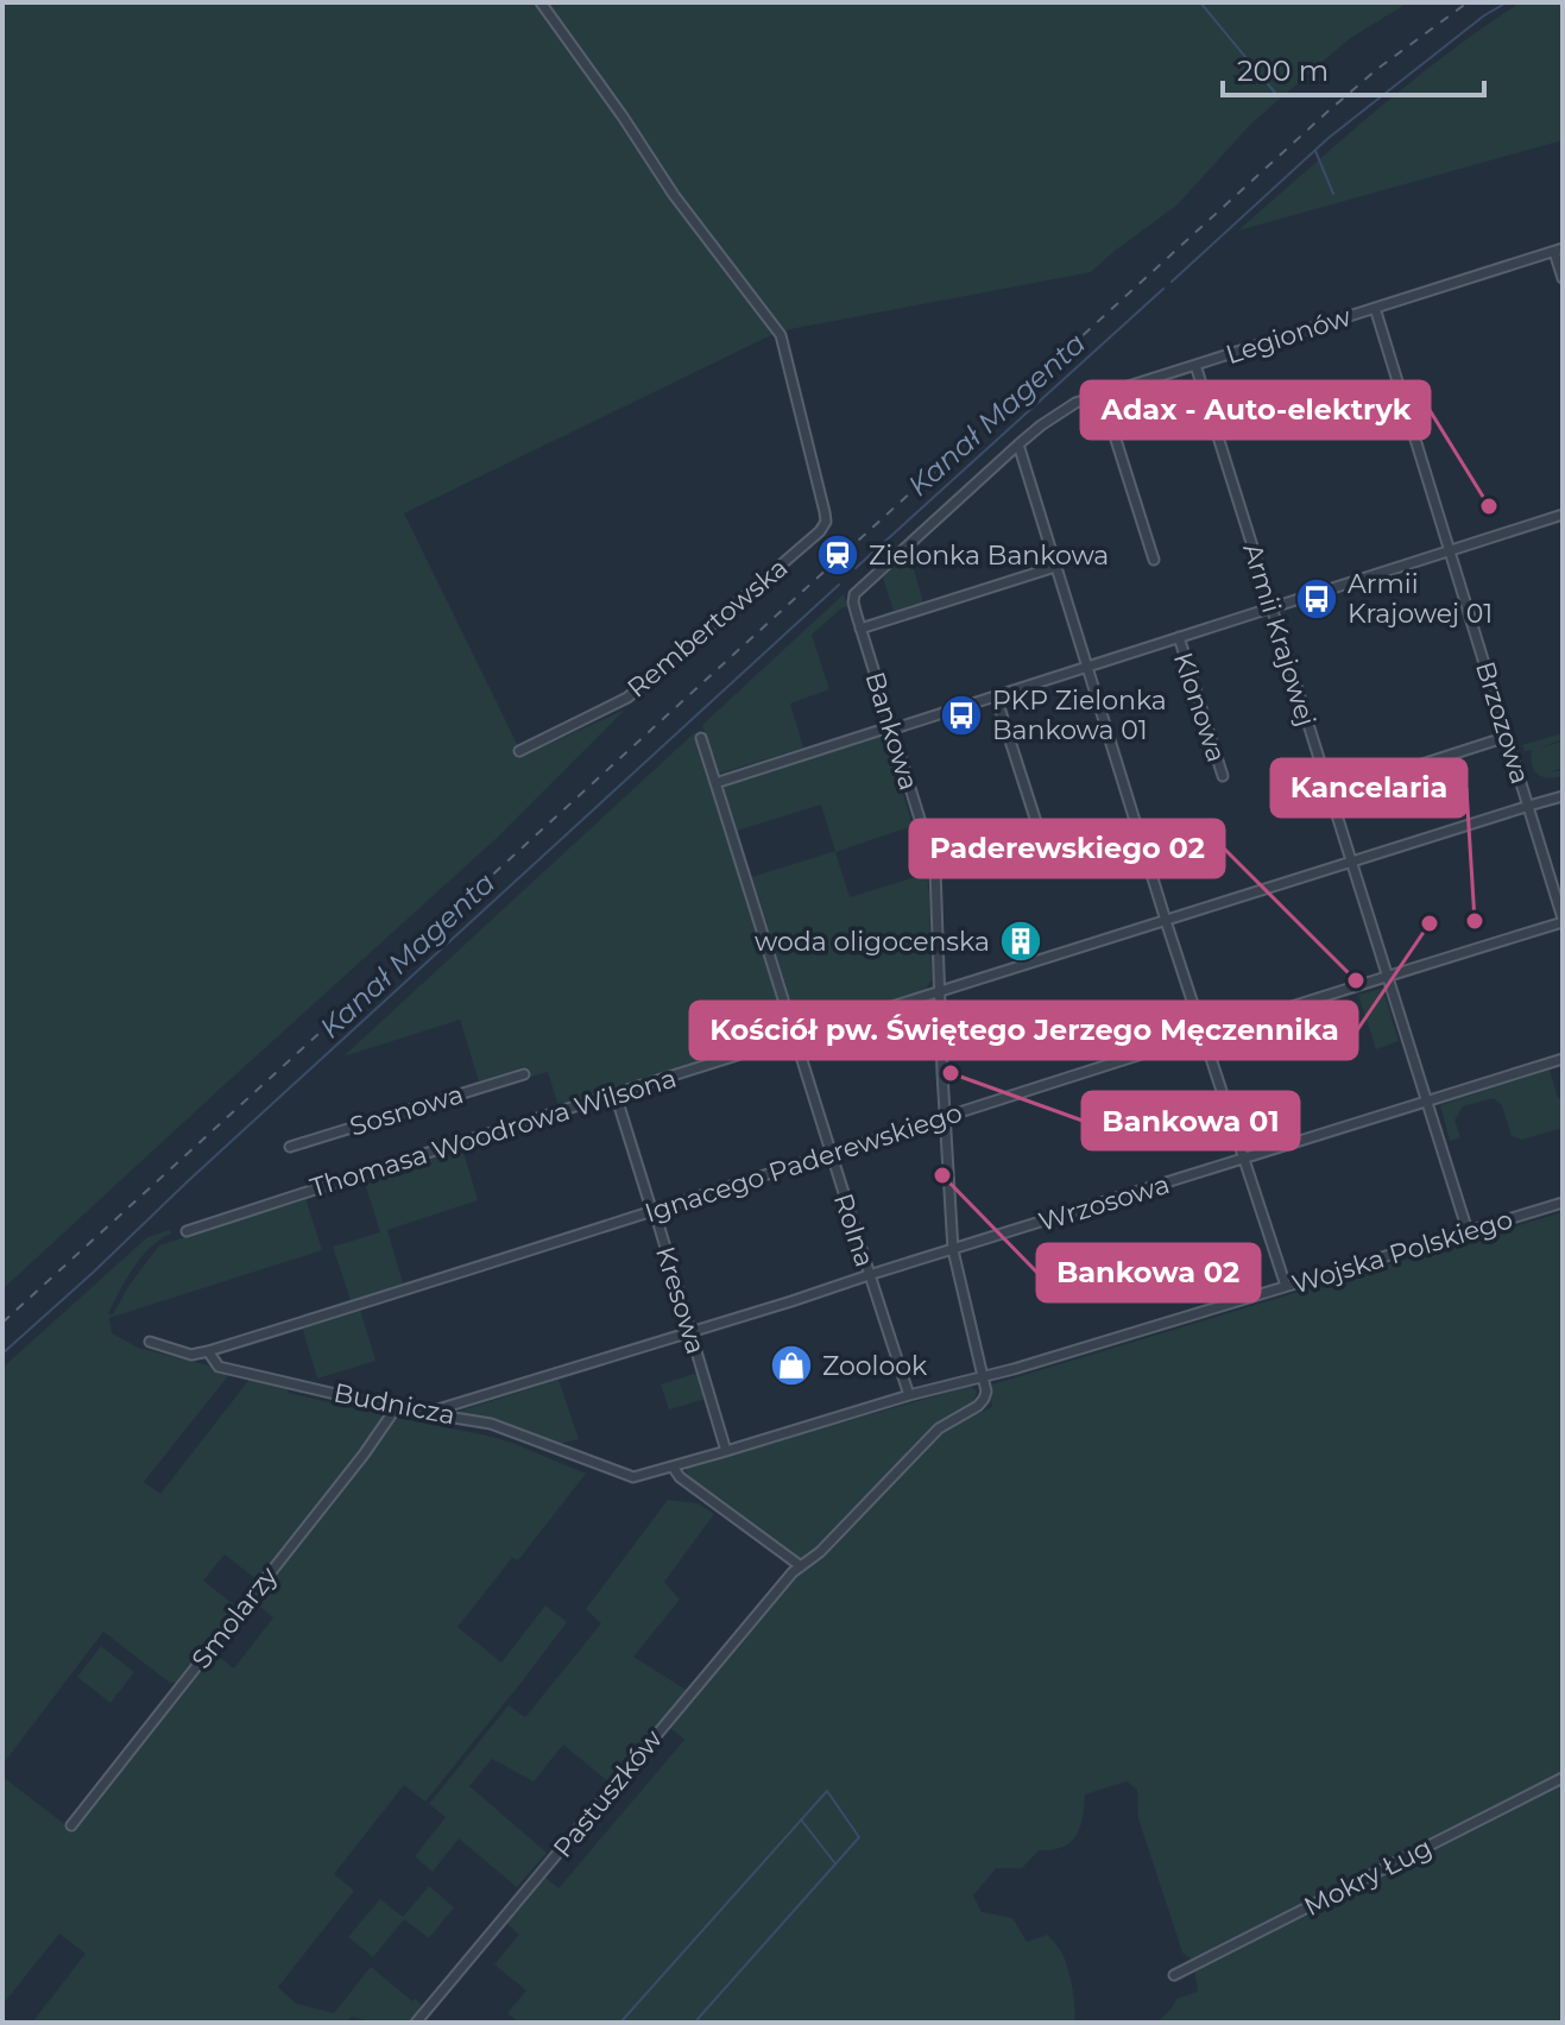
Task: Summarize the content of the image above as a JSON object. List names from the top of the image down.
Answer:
{
  "streets": {
    "street": [
      "Legionów",
      "Rembertowska",
      "Armii Krajowej",
      "Klonowa",
      "Brzozowa",
      "Bankowa",
      "Sosnowa",
      "Thomasa Woodrowa Wilsona",
      "Ignacego Paderewskiego",
      "Wrzosowa",
      "Rolna",
      "Wojska Polskiego",
      "Kresowa",
      "Budnicza",
      "Smolarzy",
      "Pastuszków",
      "Mokry Ług"
    ]
  },
  "crossings": [
    ["Legionów", "Armii Krajowej"],
    ["Legionów", "Brzozowa"],
    ["Legionów", "Bankowa"],
    ["Armii Krajowej", "Thomasa Woodrowa Wilsona"],
    ["Armii Krajowej", "Ignacego Paderewskiego"],
    ["Armii Krajowej", "Wrzosowa"],
    ["Armii Krajowej", "Wojska Polskiego"],
    ["Brzozowa", "Thomasa Woodrowa Wilsona"],
    ["Brzozowa", "Ignacego Paderewskiego"],
    ["Bankowa", "Thomasa Woodrowa Wilsona"],
    ["Bankowa", "Ignacego Paderewskiego"],
    ["Bankowa", "Wrzosowa"],
    ["Bankowa", "Wojska Polskiego"],
    ["Bankowa", "Pastuszków"],
    ["Thomasa Woodrowa Wilsona", "Rolna"],
    ["Thomasa Woodrowa Wilsona", "Kresowa"],
    ["Ignacego Paderewskiego", "Rolna"],
    ["Ignacego Paderewskiego", "Kresowa"],
    ["Ignacego Paderewskiego", "Budnicza"],
    ["Wrzosowa", "Rolna"],
    ["Wrzosowa", "Kresowa"],
    ["Wrzosowa", "Budnicza"],
    ["Rolna", "Wojska Polskiego"],
    ["Wojska Polskiego", "Kresowa"],
    ["Wojska Polskiego", "Budnicza"],
    ["Wojska Polskiego", "Pastuszków"],
    ["Budnicza", "Smolarzy"]
  ],
  "water": ["Kanał Magenta"],
  "places": {
    "other": [
      "Adax - Auto-elektryk",
      "Kancelaria",
      "Kościół pw. Świętego Jerzego Męczennika",
      "Paderewskiego 02",
      "Bankowa 01",
      "Bankowa 02"
    ],
    "station": ["Zielonka Bankowa"],
    "bus stop": ["Armii Krajowej 01", "PKP Zielonka Bankowa 01"],
    "building": ["woda oligocenska"],
    "shop": ["Zoolook"]
  },
  "scale_bar": "200 m"
}
